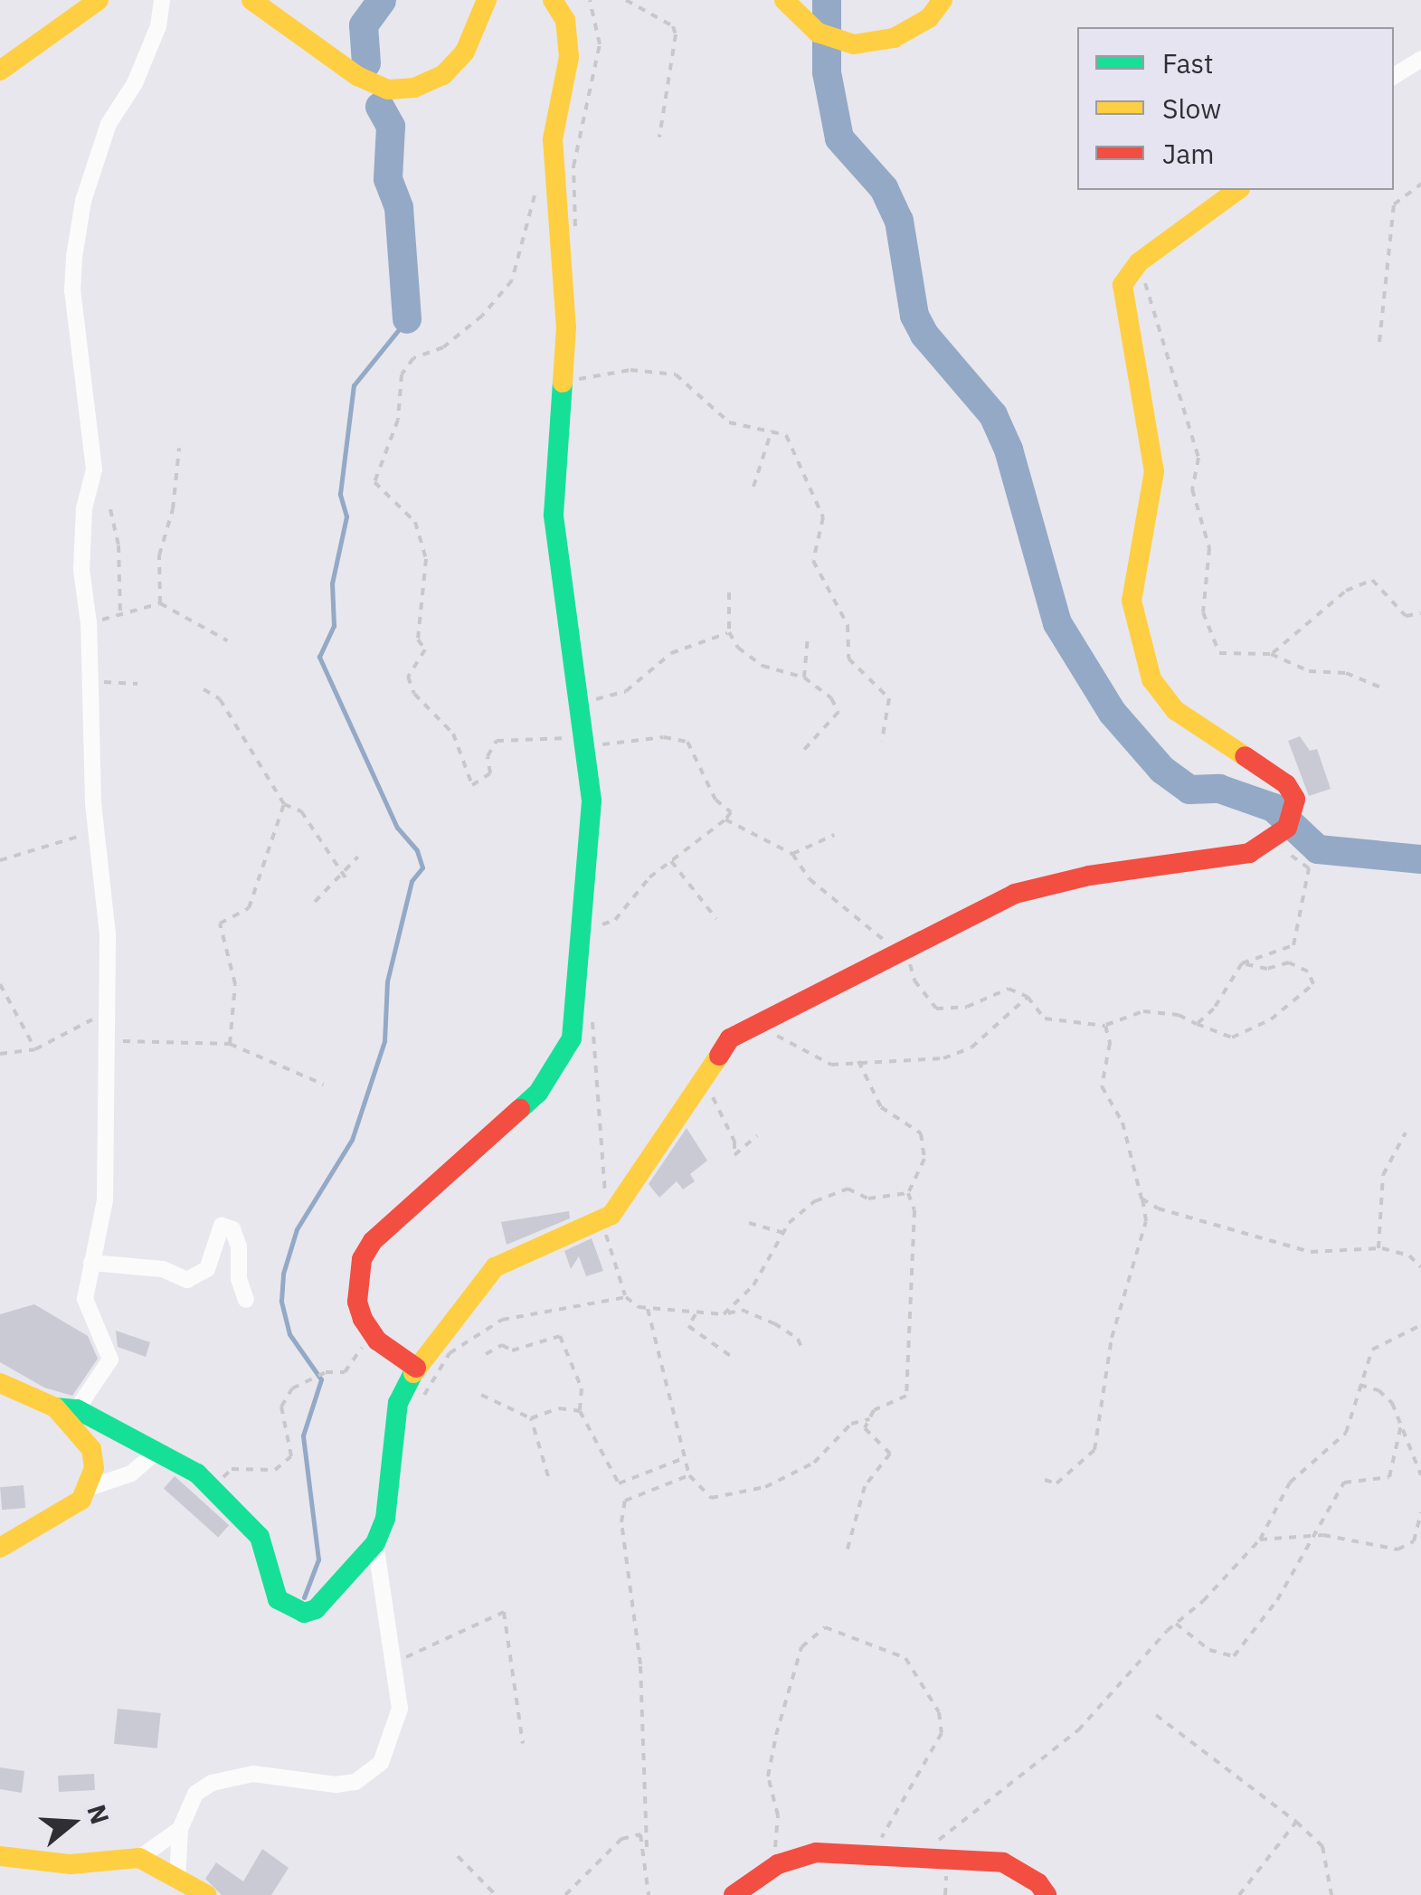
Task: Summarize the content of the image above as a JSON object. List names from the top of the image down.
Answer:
{
  "legend": ["Fast", "Slow", "Jam"],
  "north": "right"
}
